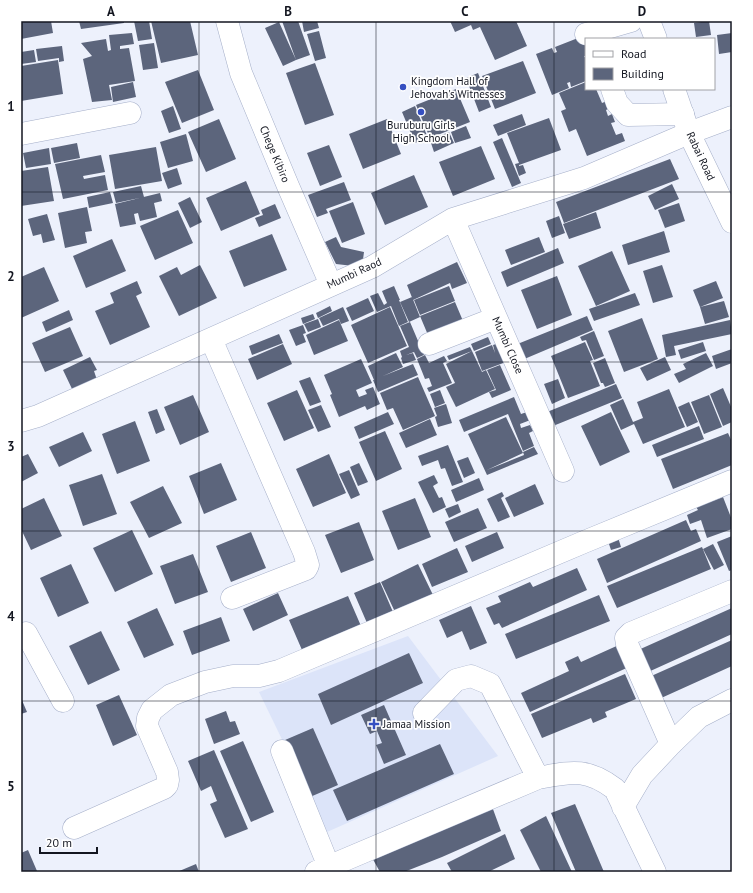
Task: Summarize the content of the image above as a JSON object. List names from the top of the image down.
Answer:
{
  "streets": {
    "street": [
      "Chege Kibiro",
      "Rabai Road",
      "Mumbi Raod",
      "Mumbi Close"
    ]
  },
  "crossings": [
    ["Chege Kibiro", "Mumbi Raod"],
    ["Rabai Road", "Mumbi Raod"],
    ["Mumbi Raod", "Mumbi Close"]
  ],
  "places": {
    "other": ["Kingdom Hall of Jehovah's Witnesses", "Buruburu Girls High School"],
    "health": ["Jamaa Mission"]
  },
  "legend": ["Road", "Building"],
  "scale_bar": "20 m",
  "grid": {
    "columns": [
      "A",
      "B",
      "C",
      "D"
    ],
    "rows": [
      "1",
      "2",
      "3",
      "4",
      "5"
    ]
  }
}
